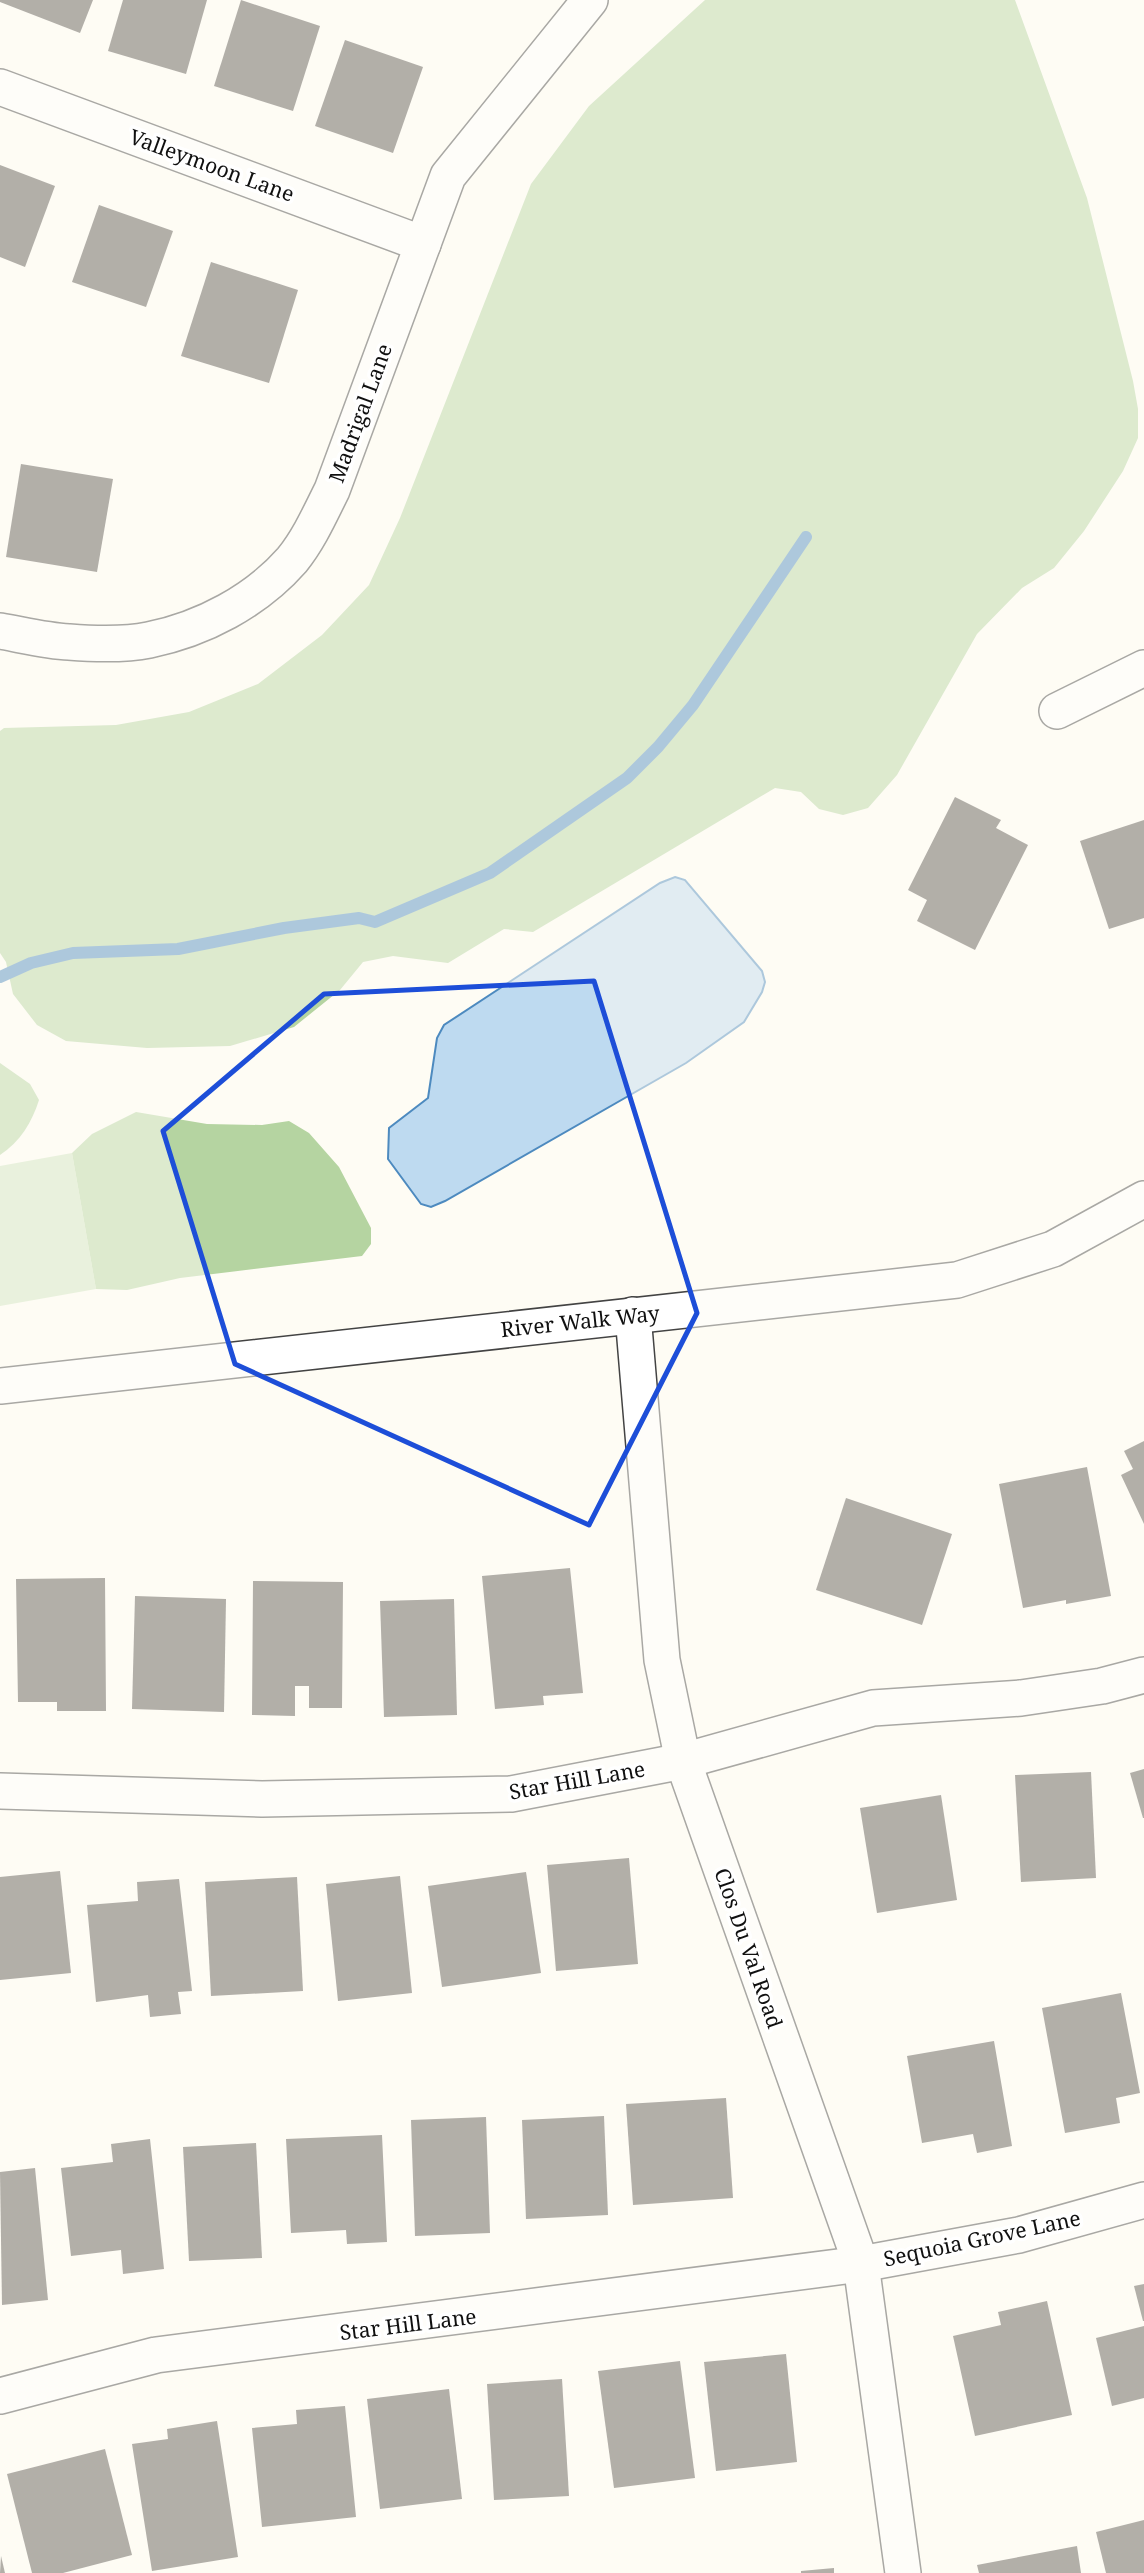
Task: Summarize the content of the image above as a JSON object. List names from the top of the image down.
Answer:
{
  "streets": {
    "street": [
      "Valleymoon Lane",
      "Madrigal Lane",
      "River Walk Way",
      "Star Hill Lane",
      "Clos Du Val Road",
      "Sequoia Grove Lane"
    ]
  },
  "crossings": [
    ["Valleymoon Lane", "Madrigal Lane"],
    ["River Walk Way", "Clos Du Val Road"],
    ["Star Hill Lane", "Clos Du Val Road"],
    ["Star Hill Lane", "Sequoia Grove Lane"],
    ["Clos Du Val Road", "Sequoia Grove Lane"]
  ]
}
